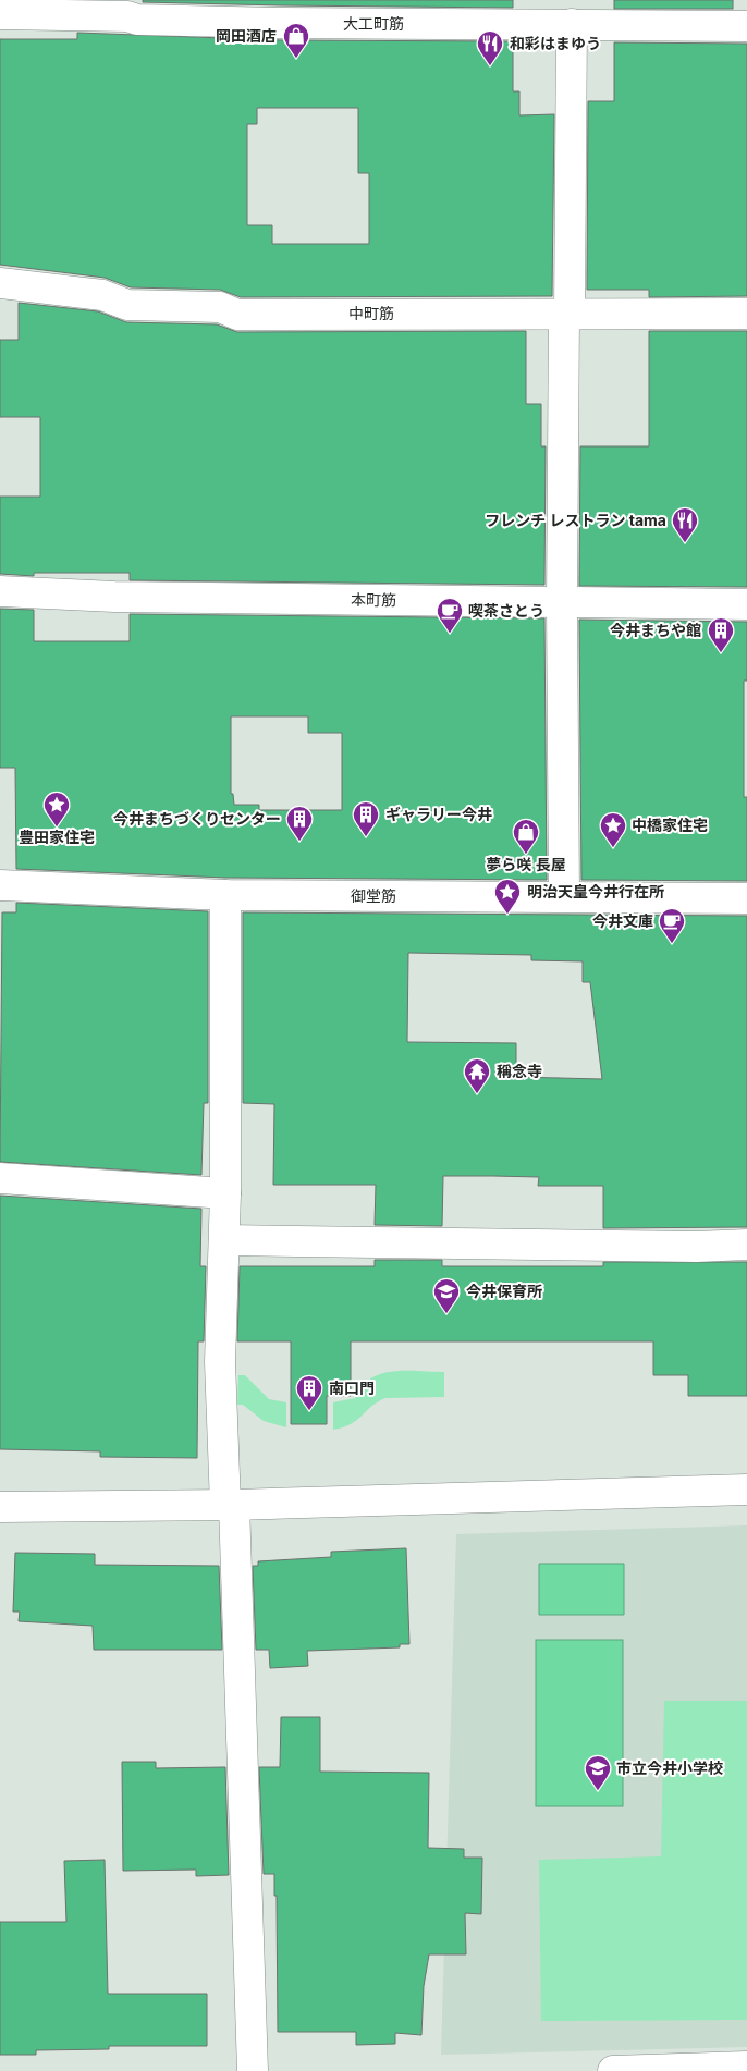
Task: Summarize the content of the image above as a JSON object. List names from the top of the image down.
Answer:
{
  "streets": {
    "street": [
      "大工町筋",
      "中町筋",
      "本町筋",
      "御堂筋"
    ]
  },
  "places": {
    "shop": ["岡田酒店", "夢ら咲 長屋"],
    "restaurant": ["和彩はまゆう", "フレンチ レストラン tama"],
    "cafe": ["喫茶さとう", "今井文庫"],
    "building": [
      "今井まちや館",
      "ギャラリー今井",
      "今井まちづくりセンター",
      "南口門"
    ],
    "place": ["豊田家住宅", "中橋家住宅", "明治天皇今井行在所"],
    "temple": ["稱念寺"],
    "school or university": ["今井保育所", "市立今井小学校"]
  }
}
